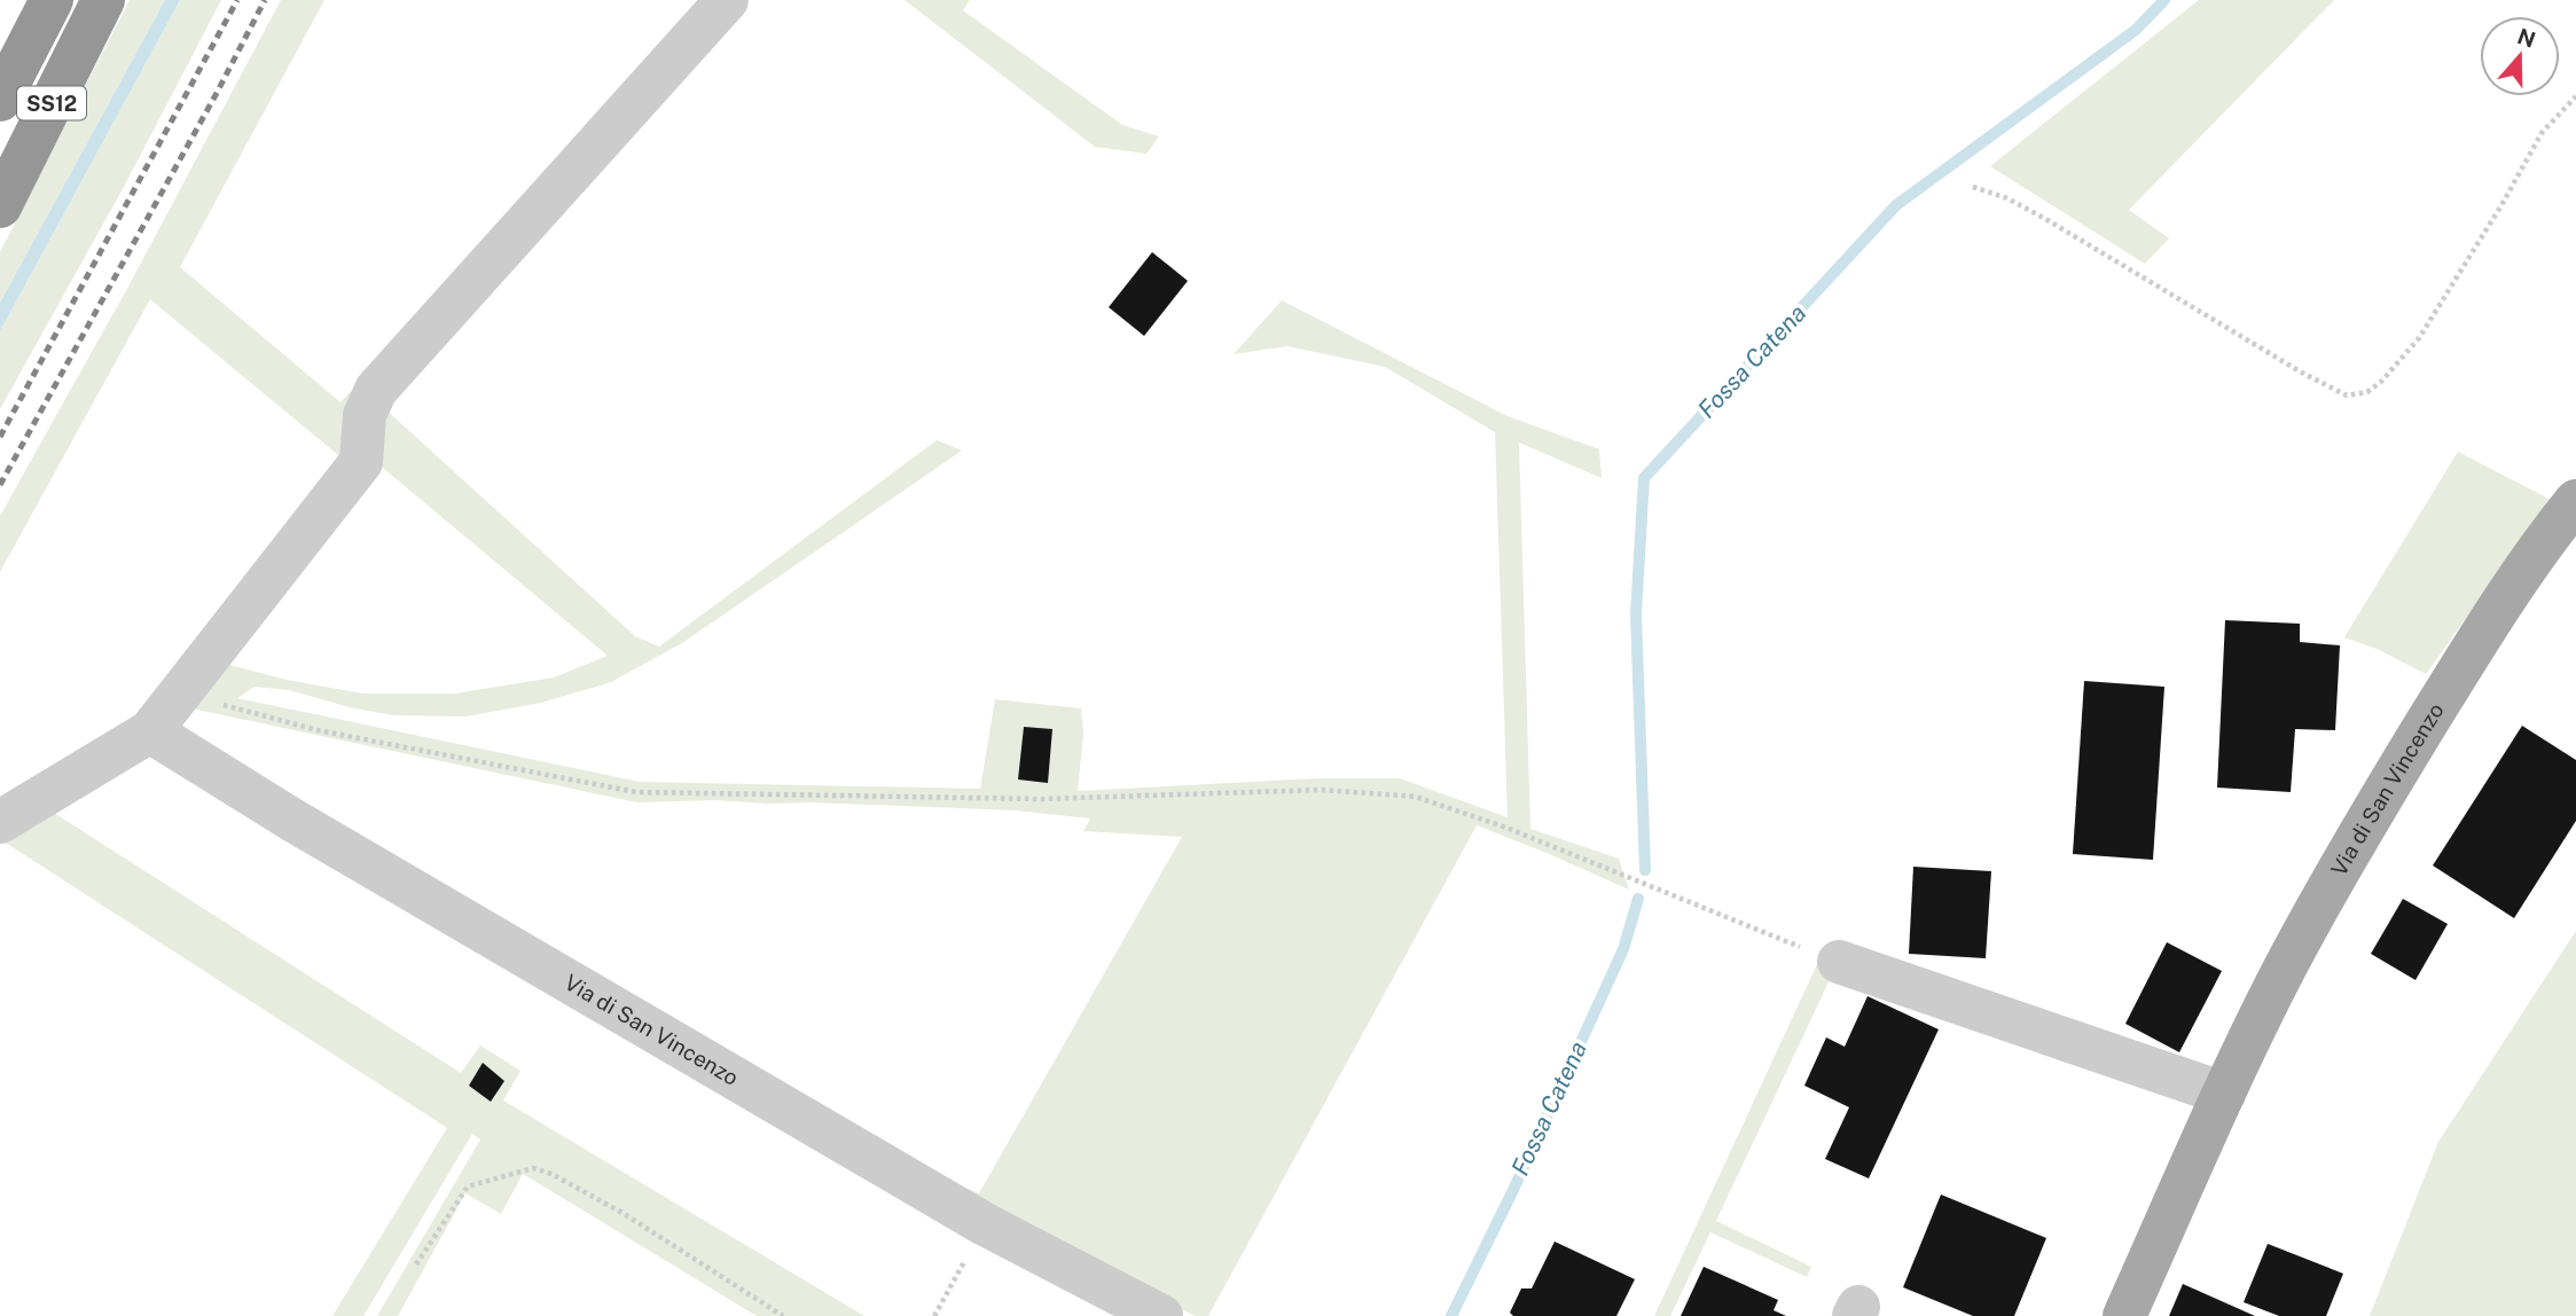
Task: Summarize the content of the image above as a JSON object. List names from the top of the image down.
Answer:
{
  "streets": {
    "highway": ["SS12"],
    "main road": ["Via di San Vincenzo"]
  },
  "water": ["Fossa Catena"],
  "north": "top"
}
